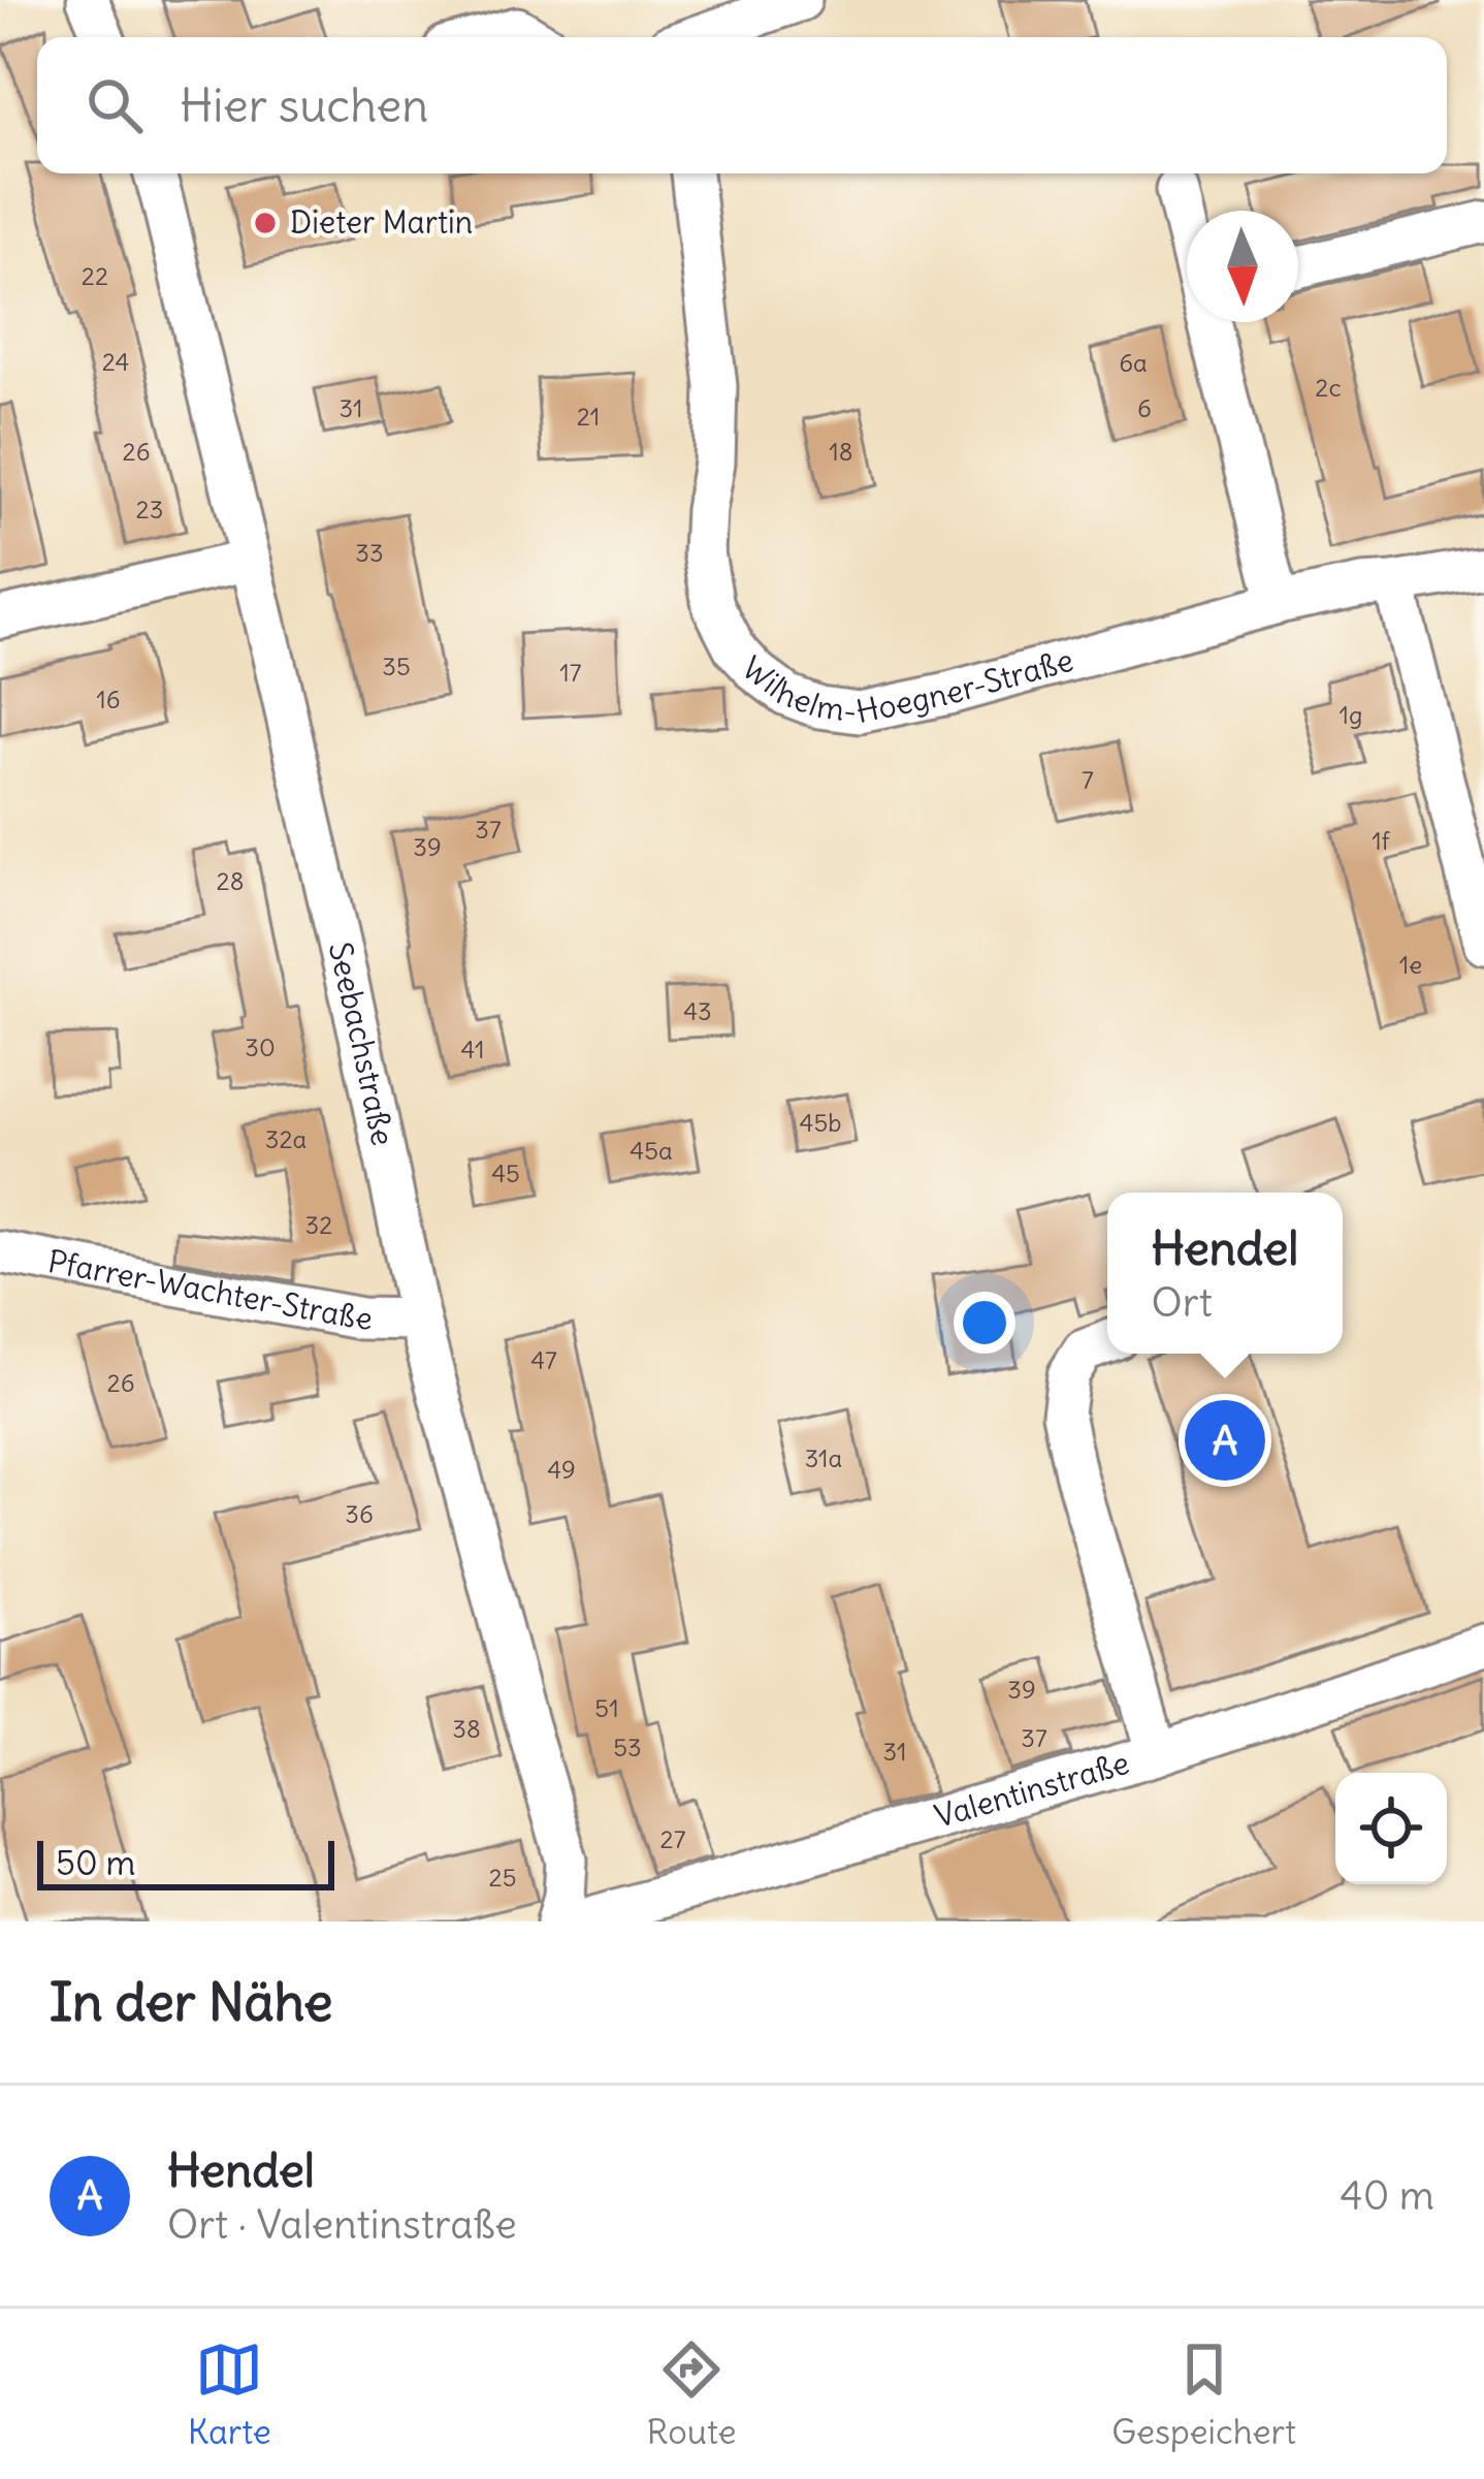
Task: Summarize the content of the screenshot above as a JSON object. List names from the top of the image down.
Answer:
{
  "streets": {
    "street": [
      "Wilhelm-Hoegner-Straße",
      "Seebachstraße",
      "Pfarrer-Wachter-Straße",
      "Valentinstraße"
    ]
  },
  "crossings": [
    ["Seebachstraße", "Pfarrer-Wachter-Straße"]
  ],
  "places": ["Dieter Martin"],
  "house_numbers": [
    "22",
    "24",
    "6a",
    "2c",
    "31",
    "6",
    "21",
    "26",
    "18",
    "23",
    "33",
    "35",
    "17",
    "16",
    "1g",
    "7",
    "37",
    "1f",
    "39",
    "28",
    "1e",
    "43",
    "30",
    "41",
    "45b",
    "32a",
    "45a",
    "45",
    "32",
    "47",
    "26",
    "31a",
    "49",
    "36",
    "39",
    "51",
    "38",
    "37",
    "53",
    "31",
    "27",
    "25"
  ],
  "scale_bar": "50 m",
  "north": "bottom",
  "page": {
    "search": "Hier suchen",
    "popup": ["Hendel", "Ort"],
    "pins": "A",
    "scale": "50 m",
    "heading": "In der Nähe",
    "list": [
      {
        "mark": "A",
        "name": "Hendel",
        "note": "Ort · Valentinstraße",
        "value": "40 m"
      }
    ],
    "nav": ["Karte", "Route", "Gespeichert"]
  }
}
